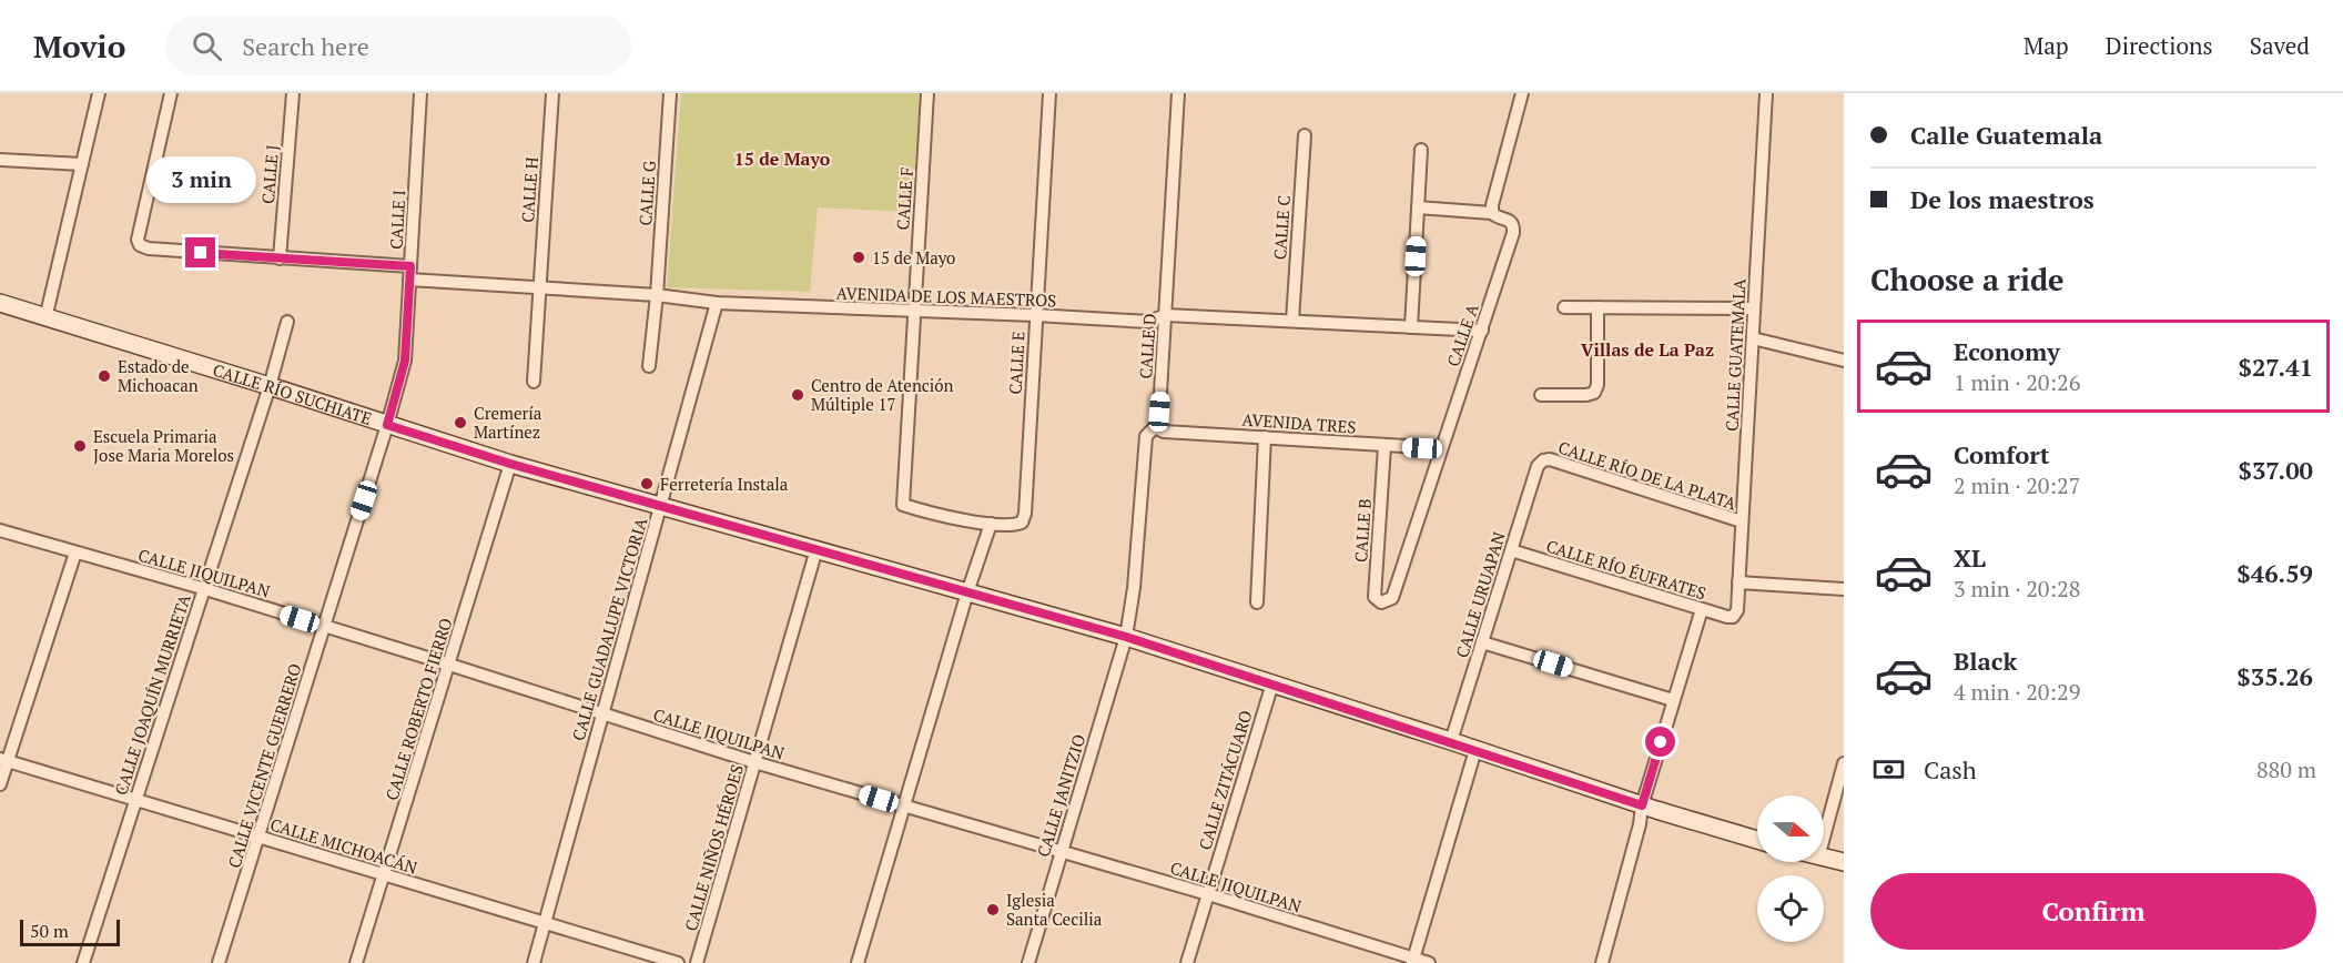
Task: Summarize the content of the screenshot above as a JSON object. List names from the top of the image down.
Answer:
{
  "streets": {
    "main road": ["CALLE RÍO SUCHIATE"],
    "street": [
      "CALLE J",
      "CALLE H",
      "CALLE G",
      "CALLE F",
      "CALLE I",
      "CALLE C",
      "AVENIDA DE LOS MAESTROS",
      "CALLE A",
      "CALLE D",
      "CALLE GUATEMALA",
      "CALLE E",
      "AVENIDA TRES",
      "CALLE RÍO DE LA PLATA",
      "CALLE B",
      "CALLE RÍO ÉUFRATES",
      "CALLE JIQUILPAN",
      "CALLE URUAPAN",
      "CALLE GUADALUPE VICTORIA",
      "CALLE JOAQUÍN MURRIETA",
      "CALLE ROBERTO FIERRO",
      "CALLE VICENTE GUERRERO",
      "CALLE ZITÁCUARO",
      "CALLE JANITZIO",
      "CALLE MICHOACÁN",
      "CALLE NIÑOS HÉROES"
    ]
  },
  "crossings": [
    ["CALLE H", "AVENIDA DE LOS MAESTROS"],
    ["CALLE G", "AVENIDA DE LOS MAESTROS"],
    ["CALLE F", "AVENIDA DE LOS MAESTROS"],
    ["CALLE F", "CALLE E"],
    ["CALLE I", "AVENIDA DE LOS MAESTROS"],
    ["CALLE I", "CALLE RÍO SUCHIATE"],
    ["CALLE I", "CALLE VICENTE GUERRERO"],
    ["CALLE C", "AVENIDA DE LOS MAESTROS"],
    ["AVENIDA DE LOS MAESTROS", "CALLE A"],
    ["AVENIDA DE LOS MAESTROS", "CALLE D"],
    ["AVENIDA DE LOS MAESTROS", "CALLE E"],
    ["AVENIDA DE LOS MAESTROS", "CALLE GUADALUPE VICTORIA"],
    ["CALLE A", "AVENIDA TRES"],
    ["CALLE A", "CALLE B"],
    ["CALLE D", "CALLE RÍO SUCHIATE"],
    ["CALLE D", "AVENIDA TRES"],
    ["CALLE D", "CALLE JANITZIO"],
    ["CALLE GUATEMALA", "CALLE RÍO DE LA PLATA"],
    ["CALLE GUATEMALA", "CALLE RÍO ÉUFRATES"],
    ["CALLE RÍO SUCHIATE", "CALLE URUAPAN"],
    ["CALLE RÍO SUCHIATE", "CALLE GUADALUPE VICTORIA"],
    ["CALLE RÍO SUCHIATE", "CALLE JOAQUÍN MURRIETA"],
    ["CALLE RÍO SUCHIATE", "CALLE ROBERTO FIERRO"],
    ["CALLE RÍO SUCHIATE", "CALLE VICENTE GUERRERO"],
    ["CALLE RÍO SUCHIATE", "CALLE ZITÁCUARO"],
    ["CALLE RÍO SUCHIATE", "CALLE JANITZIO"],
    ["CALLE RÍO SUCHIATE", "CALLE NIÑOS HÉROES"],
    ["AVENIDA TRES", "CALLE B"],
    ["CALLE RÍO DE LA PLATA", "CALLE URUAPAN"],
    ["CALLE RÍO ÉUFRATES", "CALLE URUAPAN"],
    ["CALLE JIQUILPAN", "CALLE GUADALUPE VICTORIA"],
    ["CALLE JIQUILPAN", "CALLE JOAQUÍN MURRIETA"],
    ["CALLE JIQUILPAN", "CALLE ROBERTO FIERRO"],
    ["CALLE JIQUILPAN", "CALLE VICENTE GUERRERO"],
    ["CALLE JIQUILPAN", "CALLE ZITÁCUARO"],
    ["CALLE JIQUILPAN", "CALLE JANITZIO"],
    ["CALLE JIQUILPAN", "CALLE NIÑOS HÉROES"],
    ["CALLE GUADALUPE VICTORIA", "CALLE MICHOACÁN"],
    ["CALLE JOAQUÍN MURRIETA", "CALLE MICHOACÁN"],
    ["CALLE ROBERTO FIERRO", "CALLE MICHOACÁN"],
    ["CALLE VICENTE GUERRERO", "CALLE MICHOACÁN"]
  ],
  "districts": ["15 de Mayo", "Villas de La Paz"],
  "places": [
    "15 de Mayo",
    "Estado de Michoacan",
    "Centro de Atención Múltiple 17",
    "Cremería Martínez",
    "Escuela Primaria Jose Maria Morelos",
    "Ferretería Instala",
    "Iglesia Santa Cecilia"
  ],
  "scale_bar": "50 m",
  "north": "right",
  "page": {
    "header": "Movio",
    "search": "Search here",
    "nav": ["Map", "Directions", "Saved"],
    "banner": ["Calle Guatemala", "De los maestros"],
    "bubble": "3 min",
    "heading": "Choose a ride",
    "list": [
      {
        "name": "Economy",
        "note": "1 min · 20:26",
        "value": "$27.41"
      },
      {
        "name": "Comfort",
        "note": "2 min · 20:27",
        "value": "$37.00"
      },
      {
        "name": "XL",
        "note": "3 min · 20:28",
        "value": "$46.59"
      },
      {
        "name": "Black",
        "note": "4 min · 20:29",
        "value": "$35.26"
      }
    ],
    "pay": ["Cash", "880 m"],
    "buttons": "Confirm",
    "scale": "50 m"
  }
}
